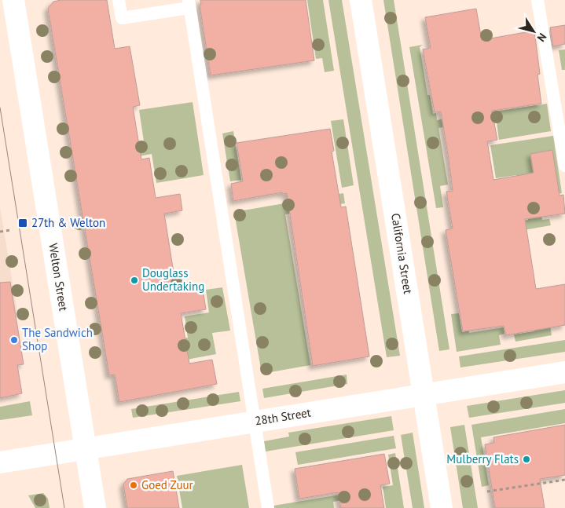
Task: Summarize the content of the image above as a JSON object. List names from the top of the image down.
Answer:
{
  "streets": {
    "street": ["California Street", "Welton Street", "28th Street"]
  },
  "crossings": [
    ["California Street", "28th Street"],
    ["Welton Street", "28th Street"]
  ],
  "places": {
    "transit": ["27th & Welton"],
    "other": [
      "Douglass Undertaking",
      "The Sandwich Shop",
      "Mulberry Flats",
      "Goed Zuur"
    ]
  },
  "north": "bottom right"
}
